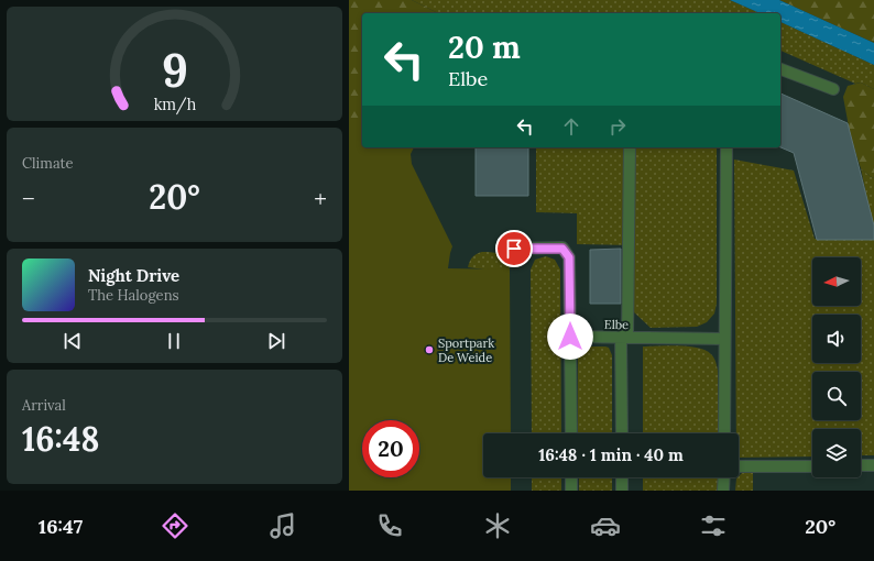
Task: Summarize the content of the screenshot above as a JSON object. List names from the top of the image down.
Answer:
{
  "streets": {
    "street": ["Elbe"]
  },
  "places": ["Sportpark De Weide"],
  "north": "left",
  "page": {
    "turn": ["20 m", "Elbe"],
    "tile": [
      "Climate",
      ["Arrival", "16:48"]
    ],
    "heat": ["−", "20°", "+"],
    "song": ["Night Drive", "The Halogens"],
    "limit": "20",
    "trip": "16:48 · 1 min · 40 m",
    "tabs": ["16:47", "20°"],
    "gauge": ["9", "km/h"]
  }
}
